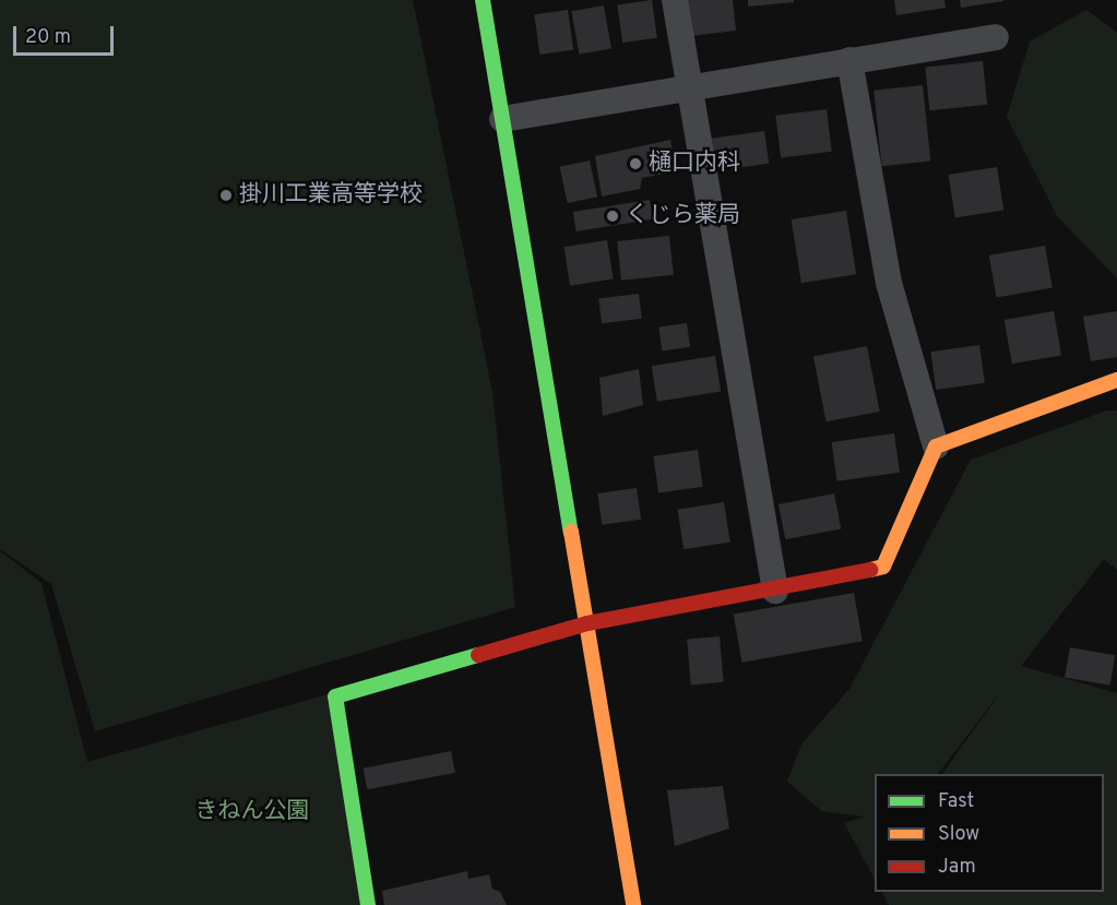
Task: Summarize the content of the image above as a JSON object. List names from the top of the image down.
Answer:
{
  "parks": ["きねん公園"],
  "places": ["樋口内科", "掛川工業高等学校", "くじら薬局"],
  "legend": ["Fast", "Slow", "Jam"],
  "scale_bar": "20 m"
}
